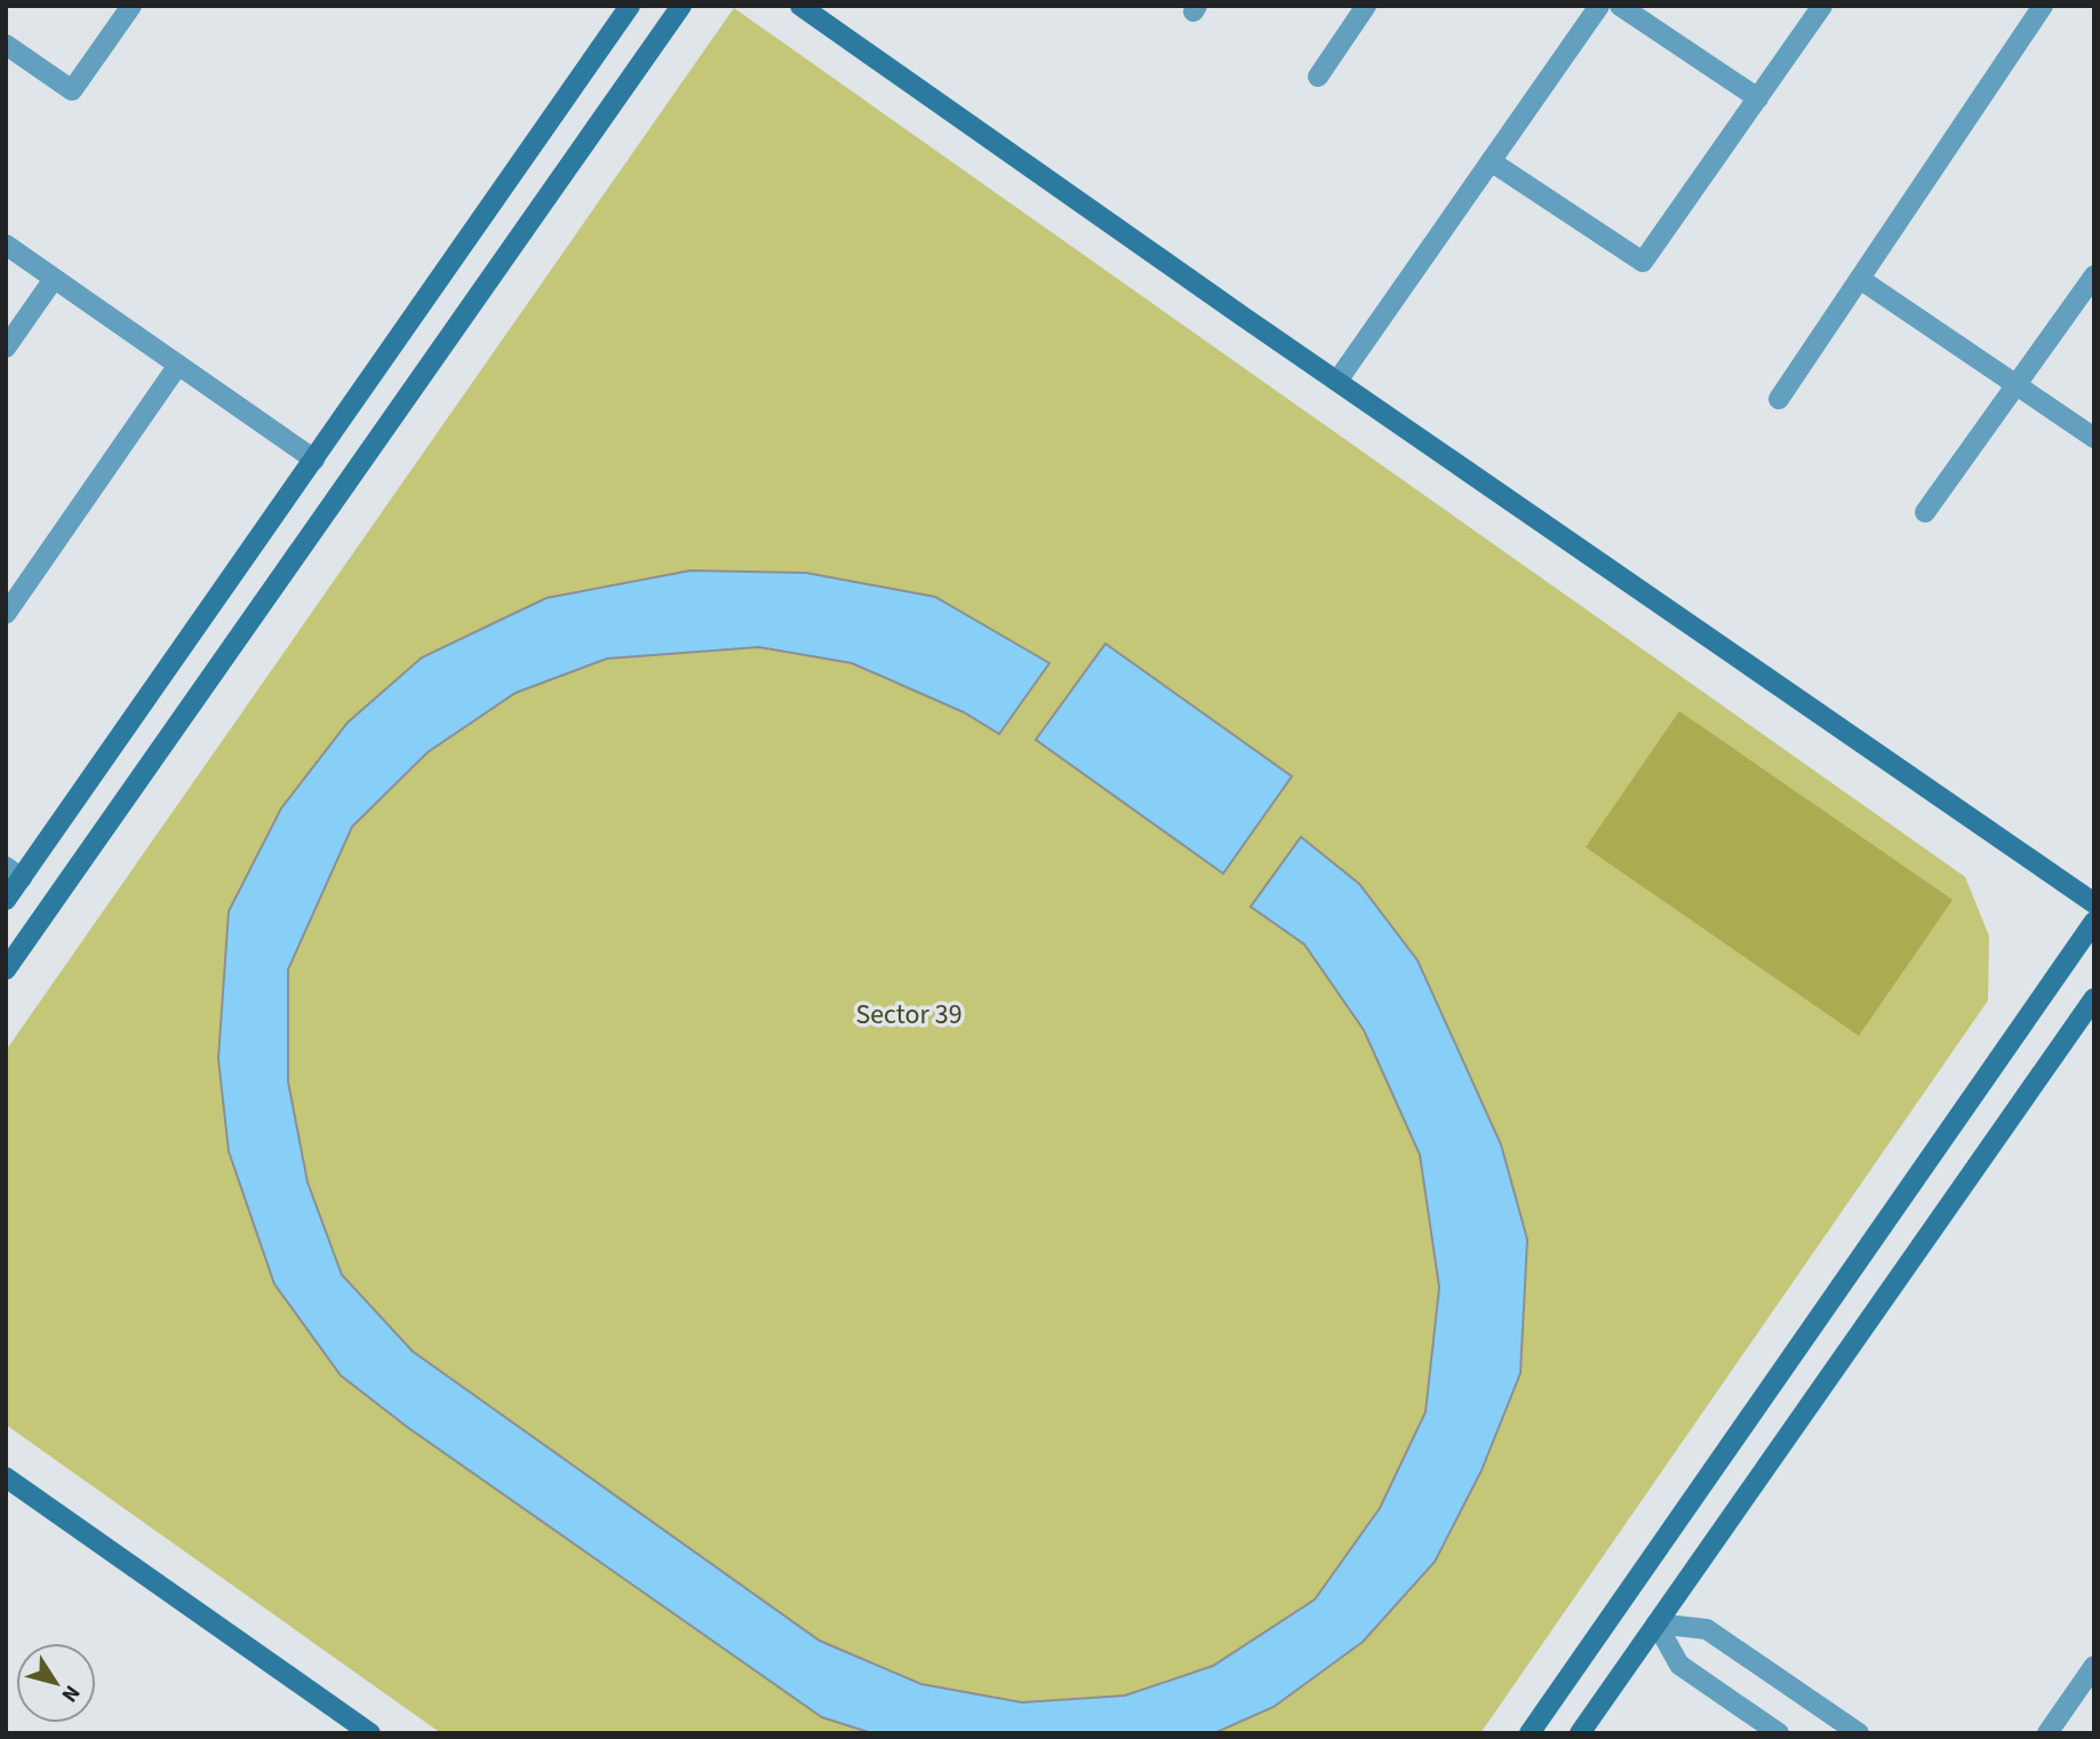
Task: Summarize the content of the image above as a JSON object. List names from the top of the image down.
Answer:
{
  "parks": ["Sector 39"],
  "north": "bottom right"
}
